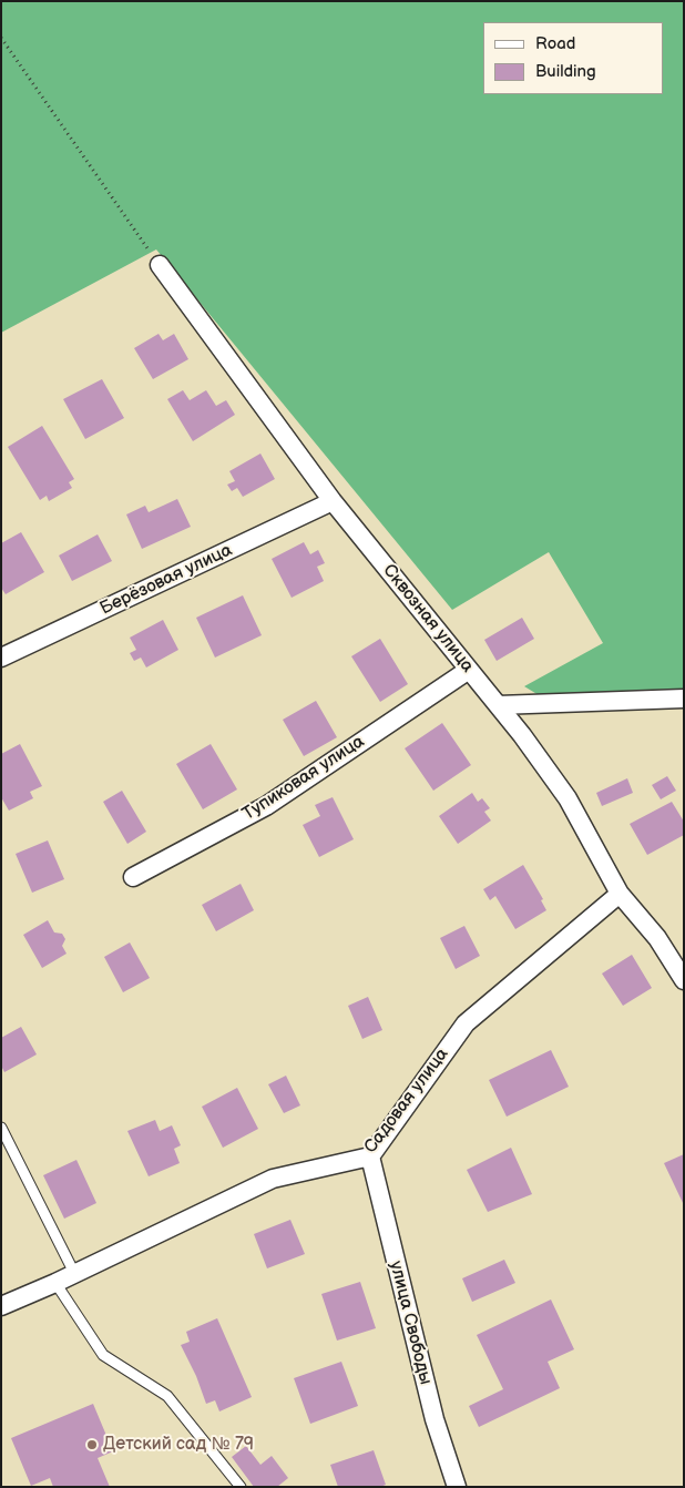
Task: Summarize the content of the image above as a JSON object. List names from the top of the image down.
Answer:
{
  "streets": {
    "street": [
      "Берёзовая улица",
      "Сквозная улица",
      "Тупиковая улица",
      "Садовая улица",
      "улица Свободы"
    ]
  },
  "crossings": [
    ["Берёзовая улица", "Сквозная улица"],
    ["Сквозная улица", "Тупиковая улица"],
    ["Сквозная улица", "Садовая улица"],
    ["Садовая улица", "улица Свободы"]
  ],
  "places": ["Детский сад № 79"],
  "legend": ["Road", "Building"]
}
